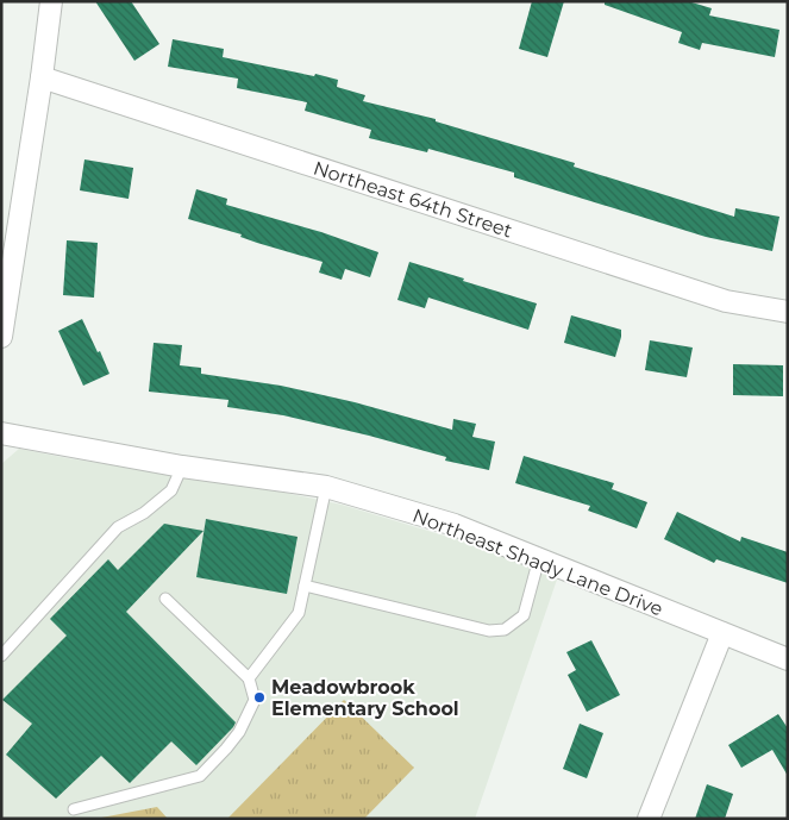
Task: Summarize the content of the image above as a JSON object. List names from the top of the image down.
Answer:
{
  "streets": {
    "street": ["Northeast 64th Street", "Northeast Shady Lane Drive"]
  },
  "places": ["Meadowbrook Elementary School"]
}
